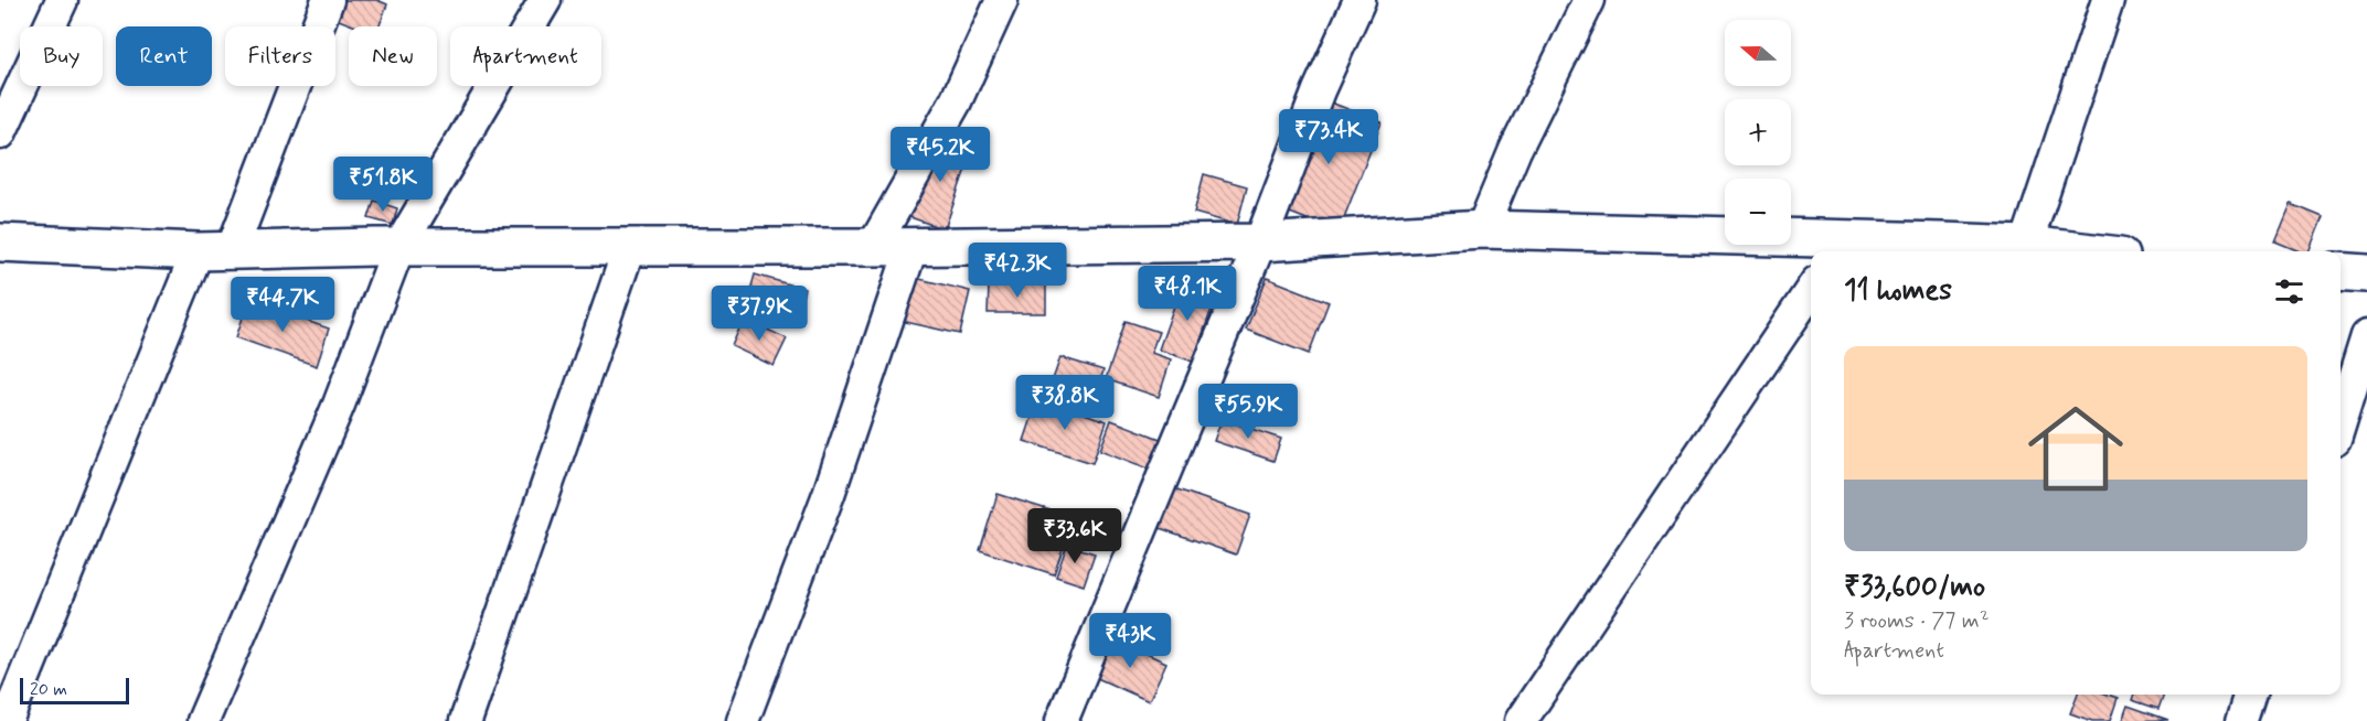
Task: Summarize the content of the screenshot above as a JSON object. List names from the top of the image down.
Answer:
{
  "scale_bar": "20 m",
  "north": "left",
  "page": {
    "map_buttons": ["+", "−"],
    "chip": [
      "Buy",
      "Rent",
      "Filters",
      "New",
      "Apartment"
    ],
    "price": [
      "₹73.4K",
      "₹45.2K",
      "₹51.8K",
      "₹42.3K",
      "₹48.1K",
      "₹44.7K",
      "₹37.9K",
      "₹38.8K",
      "₹55.9K",
      "₹33.6K",
      "₹43K"
    ],
    "heading": "11 homes",
    "list": [
      {
        "name": "₹33,600/mo",
        "note": "3 rooms · 77 m² · Apartment"
      }
    ],
    "scale": "20 m"
  }
}
